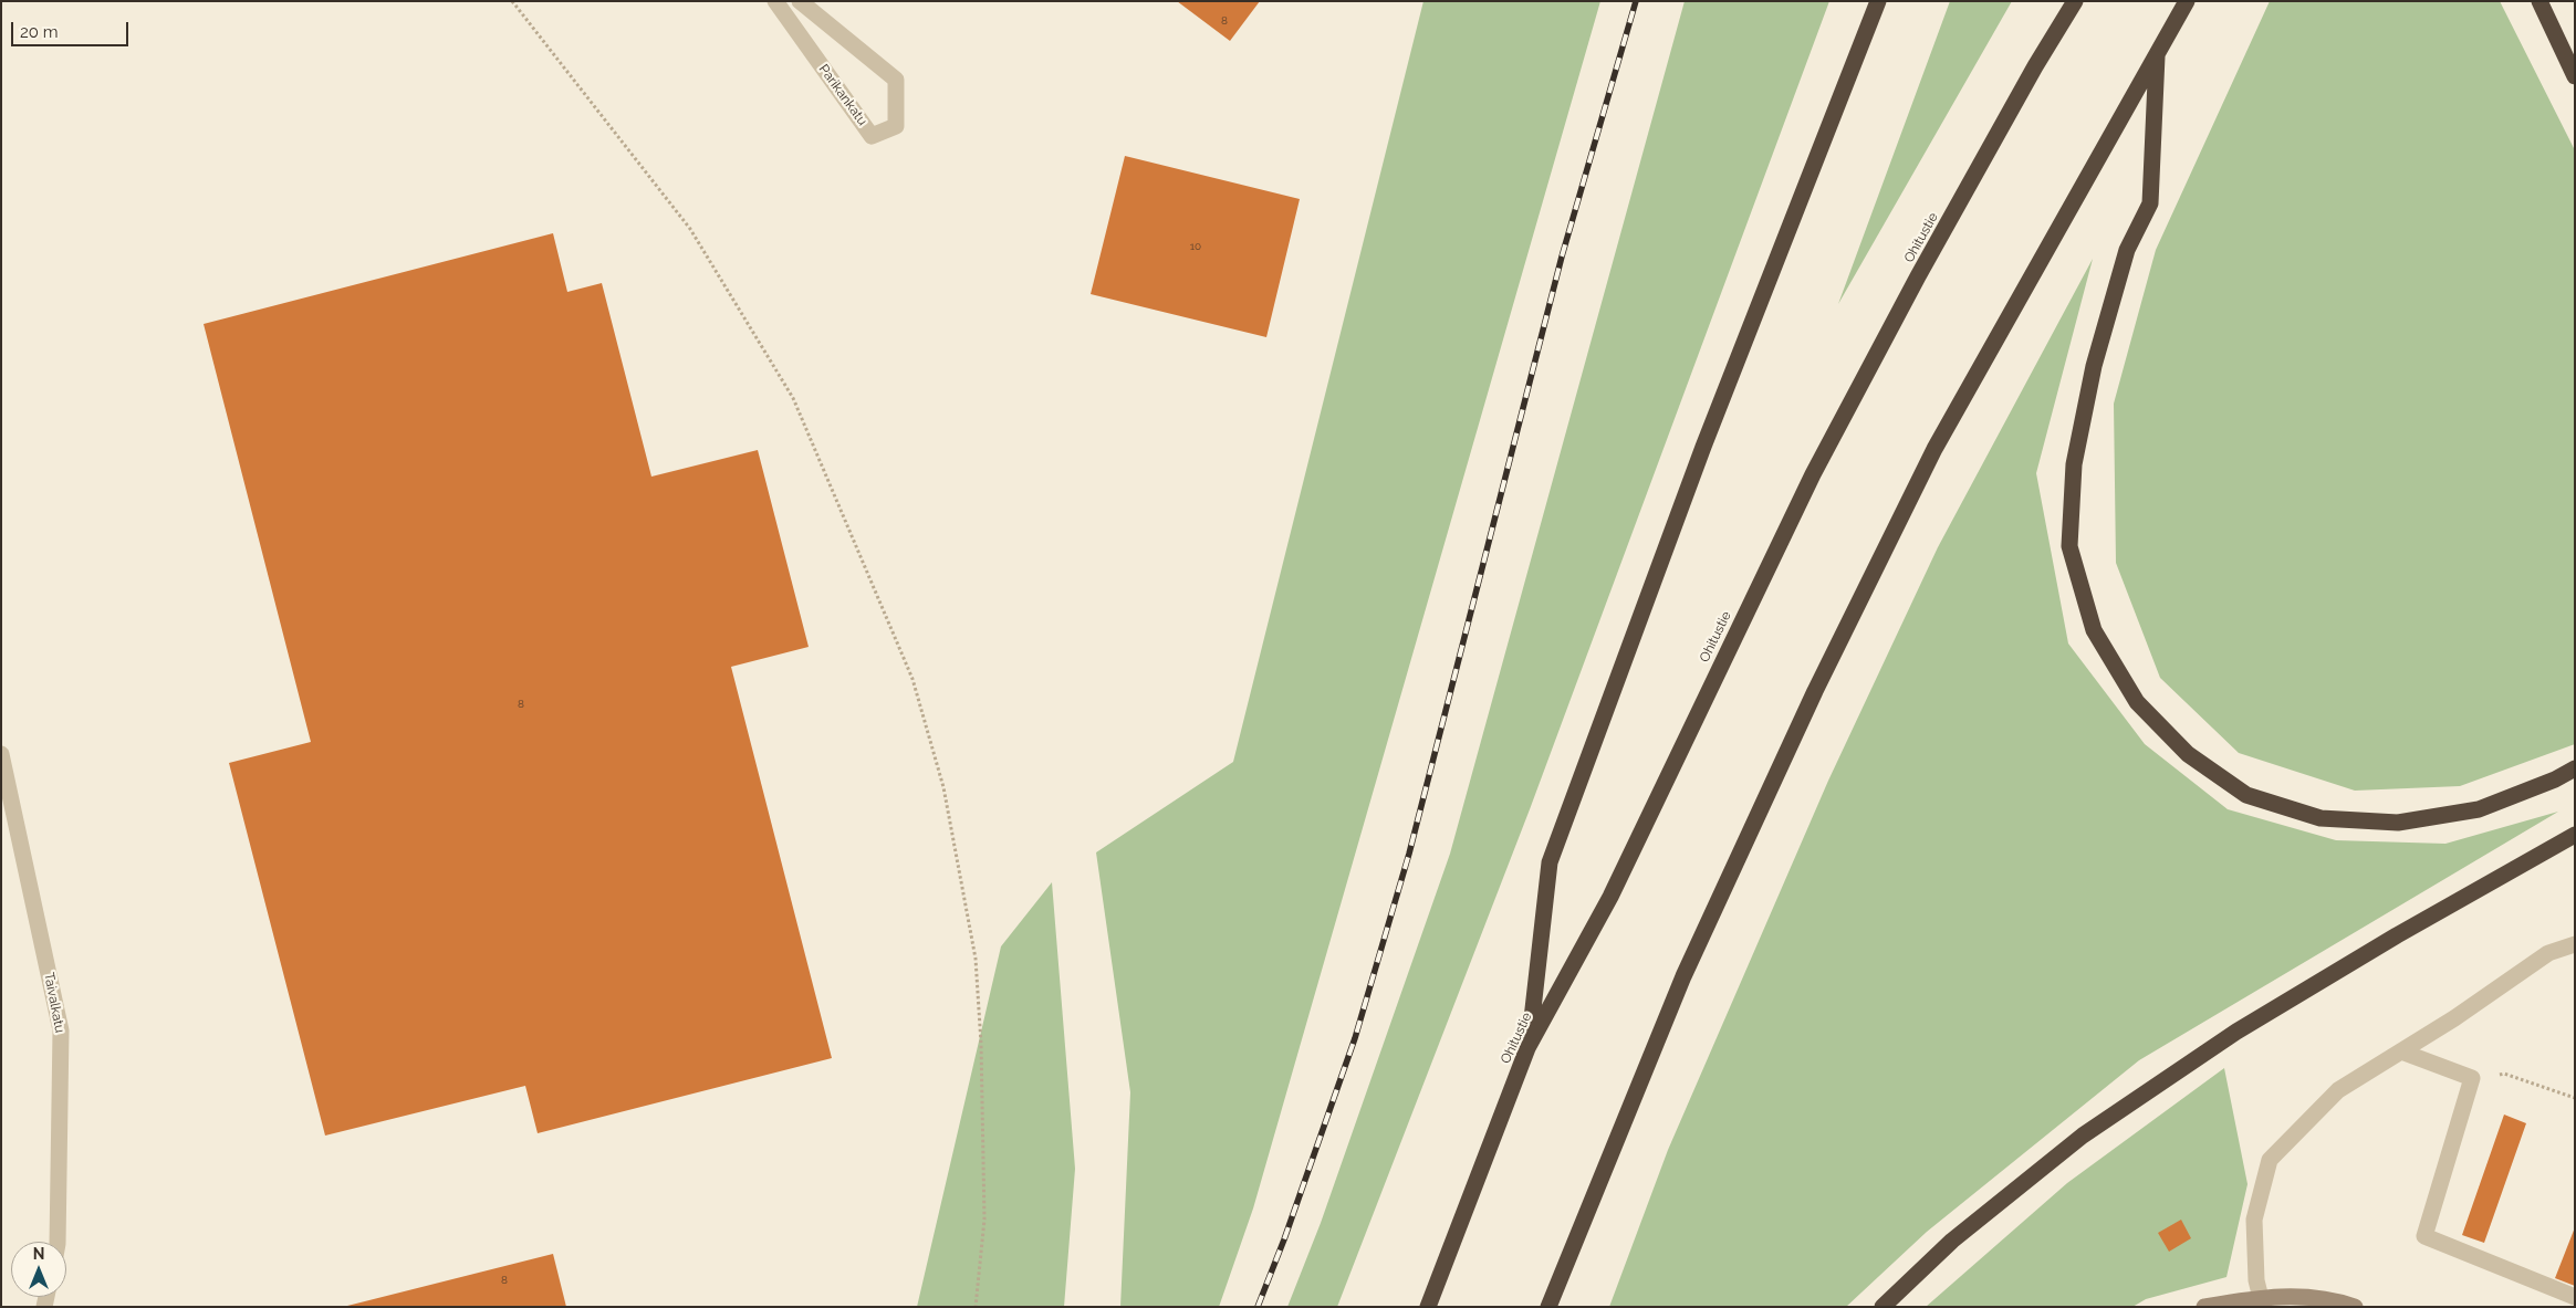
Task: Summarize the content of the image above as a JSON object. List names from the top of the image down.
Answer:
{
  "streets": {
    "highway": ["Ohitustie"],
    "street": ["Parikankatu", "Taivalkatu"]
  },
  "house_numbers": [
    "8",
    "10",
    "8",
    "8"
  ],
  "scale_bar": "20 m",
  "north": "top"
}
